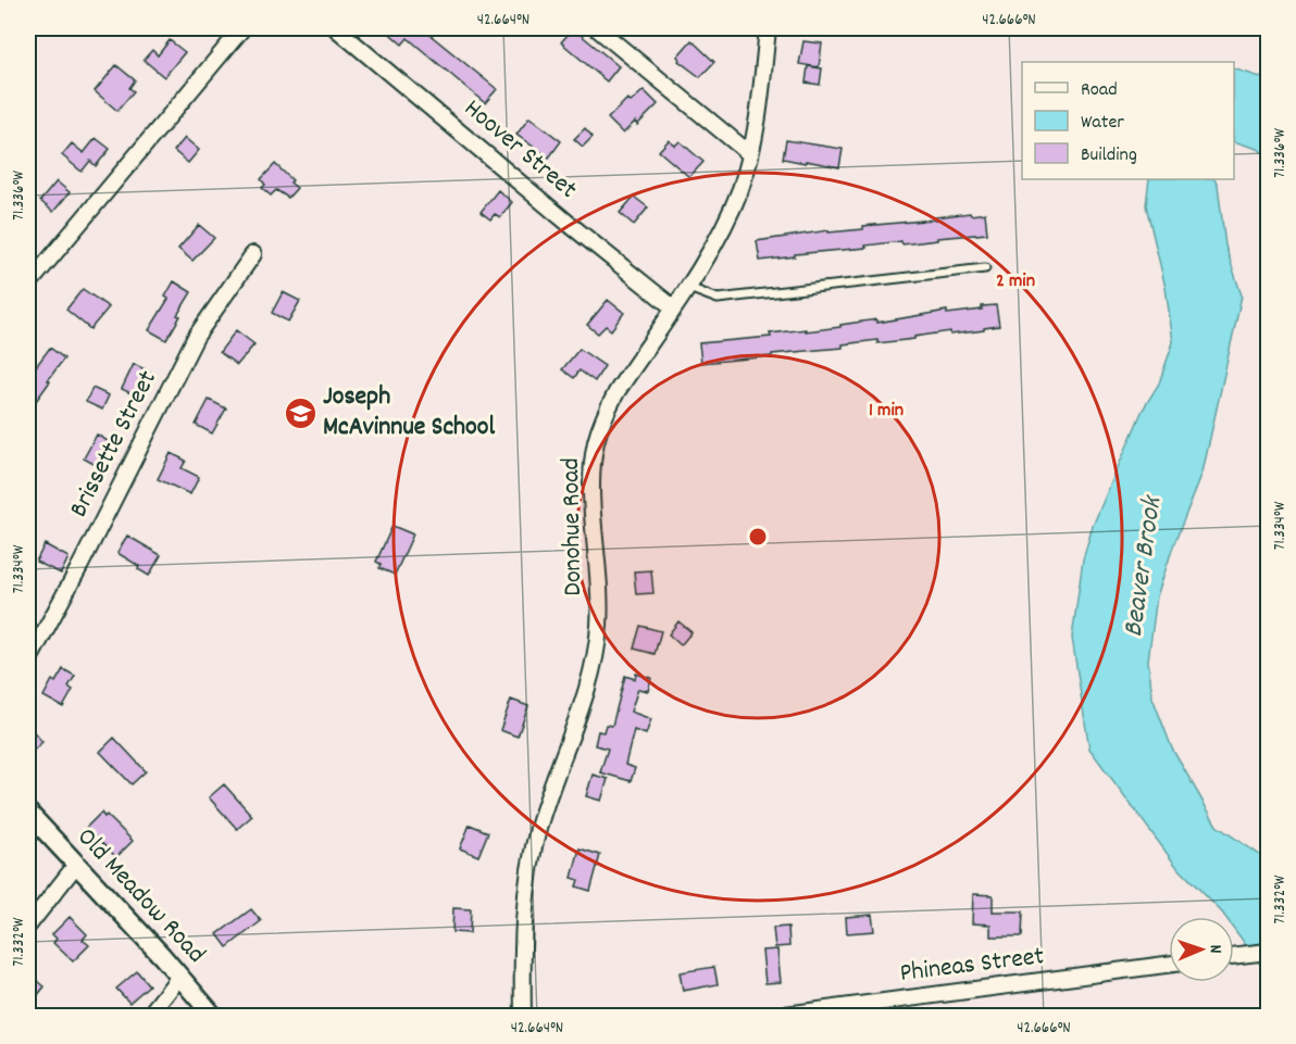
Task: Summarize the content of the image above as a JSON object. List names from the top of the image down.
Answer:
{
  "streets": {
    "street": [
      "Hoover Street",
      "Brissette Street",
      "Donohue Road",
      "Old Meadow Road",
      "Phineas Street"
    ]
  },
  "crossings": [
    ["Hoover Street", "Donohue Road"]
  ],
  "water": ["Beaver Brook"],
  "places": {
    "school or university": ["Joseph McAvinnue School"]
  },
  "legend": ["Road", "Water", "Building"],
  "north": "right",
  "coordinates": [
    "42.664°N",
    "42.666°N",
    "71.336°W",
    "71.334°W",
    "71.332°W"
  ],
  "rings": ["2 min", "1 min"]
}
